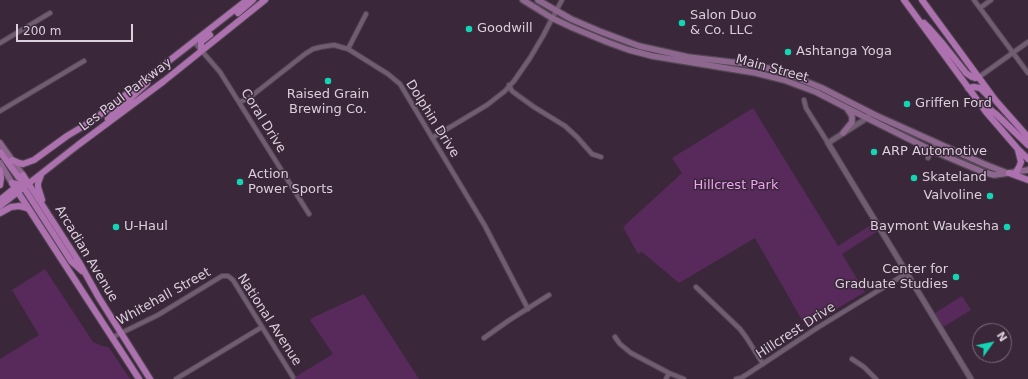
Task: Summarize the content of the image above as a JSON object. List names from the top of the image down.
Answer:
{
  "streets": {
    "main road": ["Main Street", "Les Paul Parkway", "Arcadian Avenue"],
    "street": [
      "Dolphin Drive",
      "Coral Drive",
      "Whitehall Street",
      "National Avenue",
      "Hillcrest Drive"
    ]
  },
  "crossings": [
    ["Les Paul Parkway", "Coral Drive"],
    ["Les Paul Parkway", "Arcadian Avenue"],
    ["Dolphin Drive", "Coral Drive"],
    ["Arcadian Avenue", "Whitehall Street"],
    ["Whitehall Street", "National Avenue"]
  ],
  "parks": ["Hillcrest Park"],
  "places": [
    "Salon Duo & Co. LLC",
    "Goodwill",
    "Ashtanga Yoga",
    "Raised Grain Brewing Co.",
    "Griffen Ford",
    "ARP Automotive",
    "Skateland",
    "Action Power Sports",
    "Valvoline",
    "U-Haul",
    "Baymont Waukesha",
    "Center for Graduate Studies"
  ],
  "scale_bar": "200 m",
  "north": "top right"
}
